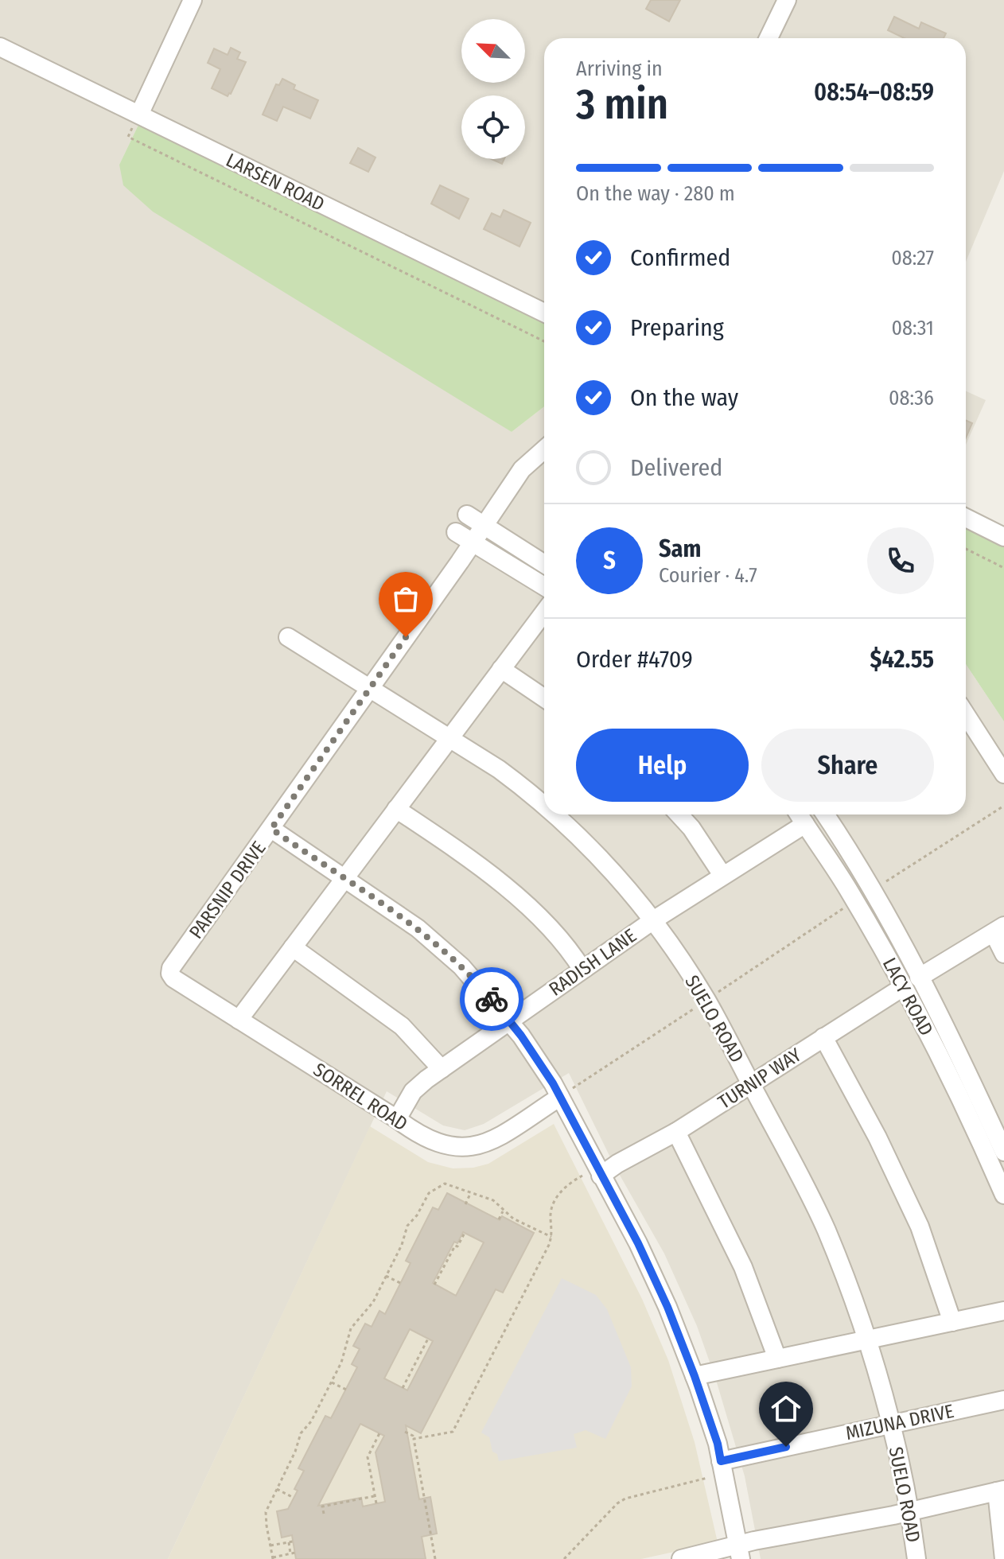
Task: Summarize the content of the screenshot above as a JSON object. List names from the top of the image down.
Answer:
{
  "streets": {
    "street": [
      "LARSEN ROAD",
      "PARSNIP DRIVE",
      "RADISH LANE",
      "LACY ROAD",
      "SUELO ROAD",
      "TURNIP WAY",
      "SORREL ROAD",
      "MIZUNA DRIVE"
    ]
  },
  "crossings": [
    ["PARSNIP DRIVE", "SUELO ROAD"],
    ["PARSNIP DRIVE", "SORREL ROAD"],
    ["RADISH LANE", "LACY ROAD"],
    ["RADISH LANE", "SUELO ROAD"],
    ["RADISH LANE", "SORREL ROAD"],
    ["LACY ROAD", "TURNIP WAY"],
    ["SUELO ROAD", "TURNIP WAY"],
    ["SUELO ROAD", "MIZUNA DRIVE"]
  ],
  "north": "top left",
  "page": {
    "heading": ["3 min", "Arriving in", "08:54–08:59"],
    "panel": [
      "Sam",
      "Courier · 4.7",
      "Order #4709",
      "$42.55"
    ],
    "bar": "On the way · 280 m",
    "list": [
      ["Confirmed", "08:27"],
      ["Preparing", "08:31"],
      ["On the way", "08:36"],
      "Delivered"
    ],
    "round": "S",
    "buttons": ["Help", "Share"]
  }
}
